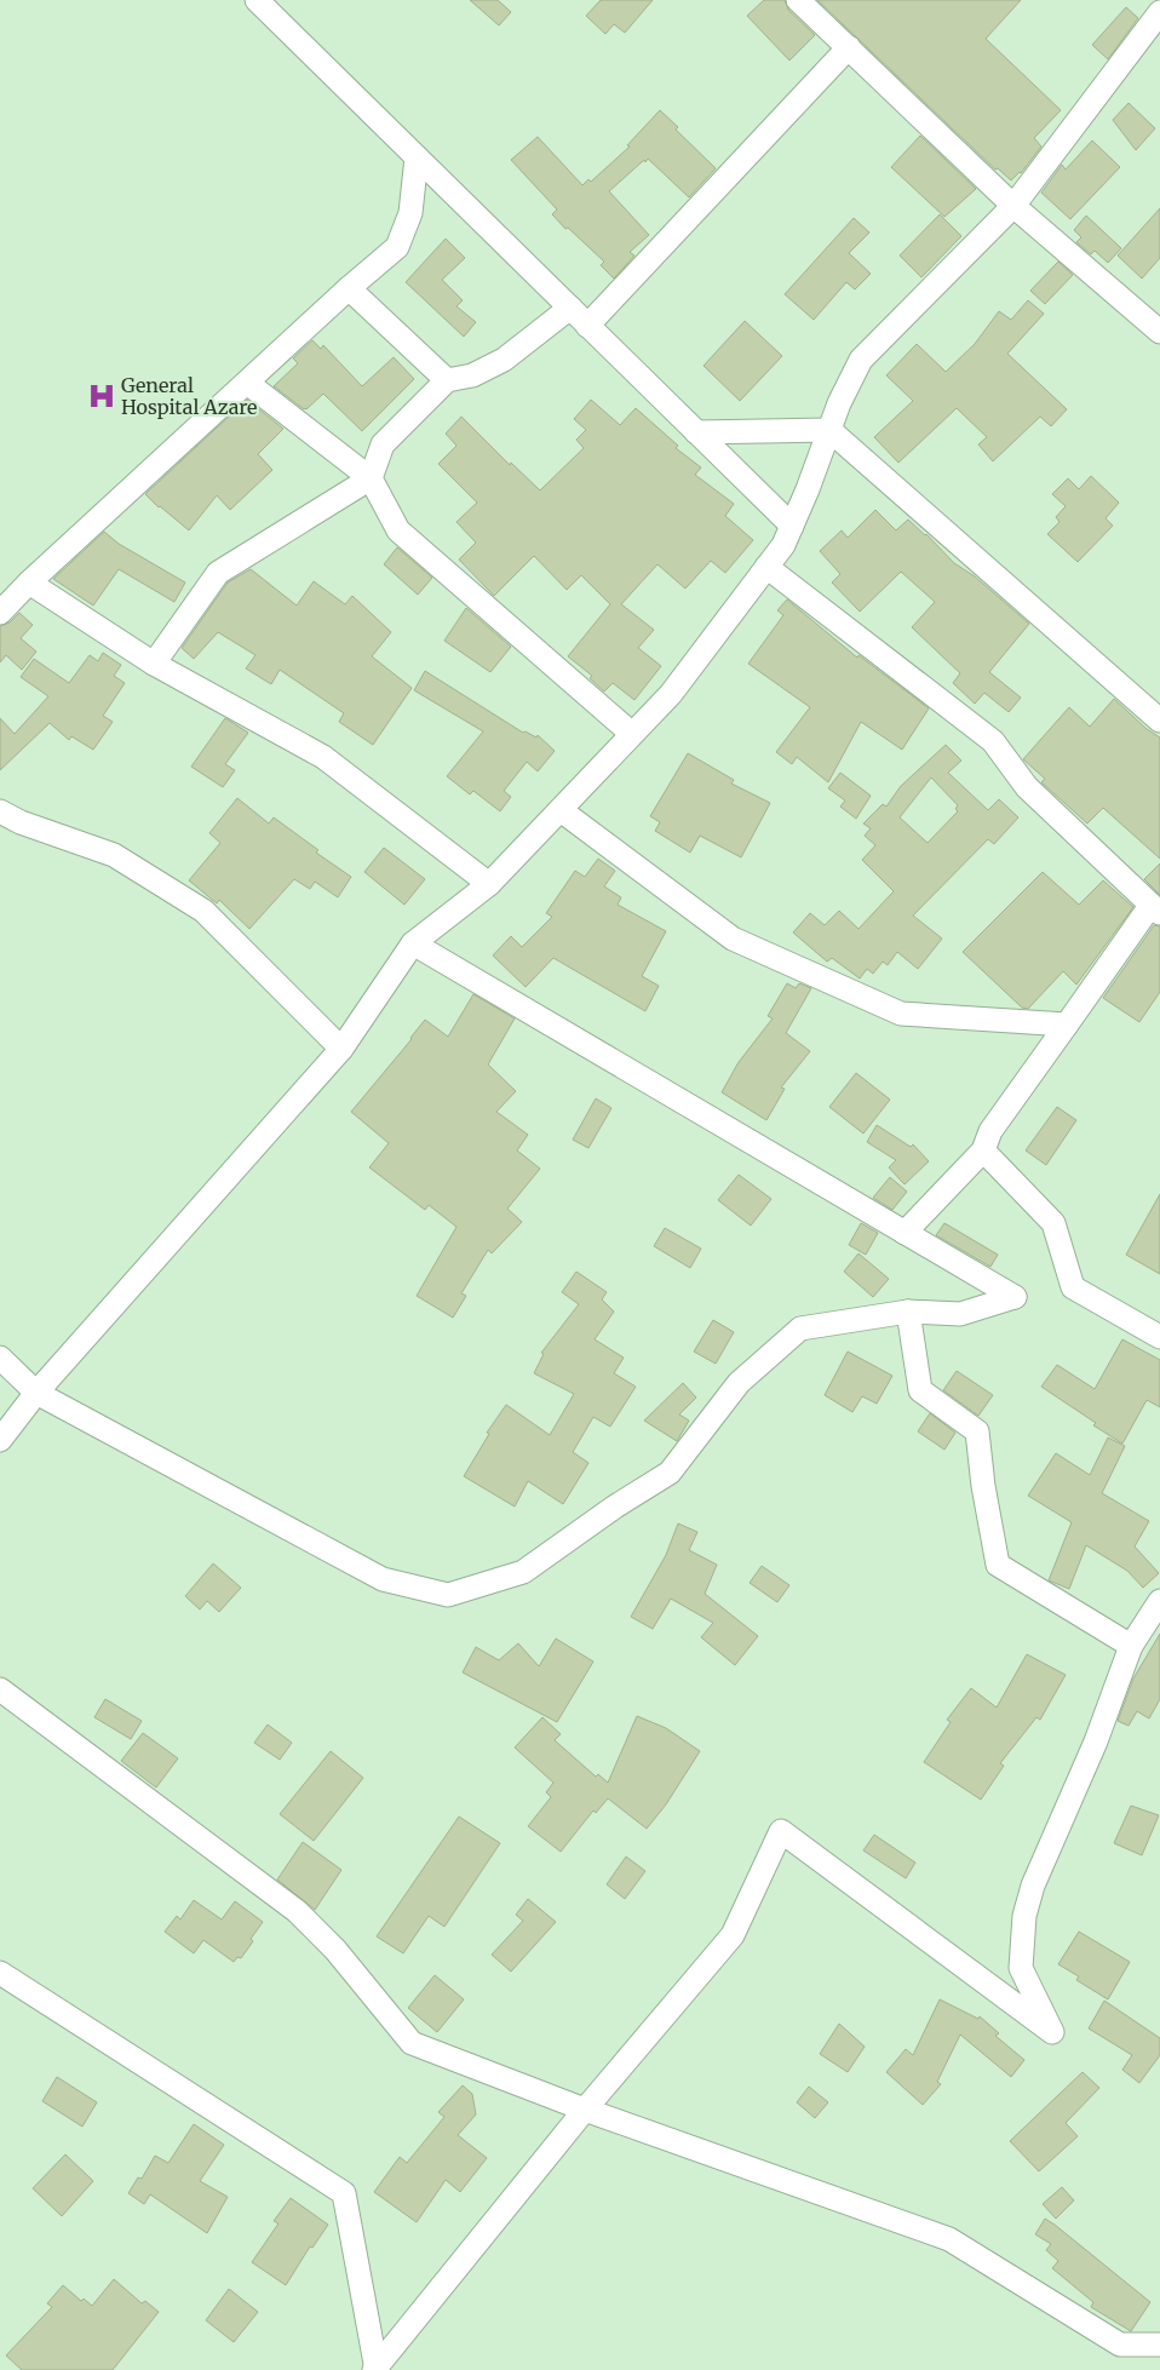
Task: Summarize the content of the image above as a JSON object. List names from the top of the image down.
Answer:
{
  "places": {
    "hospital": ["General Hospital Azare"]
  }
}
